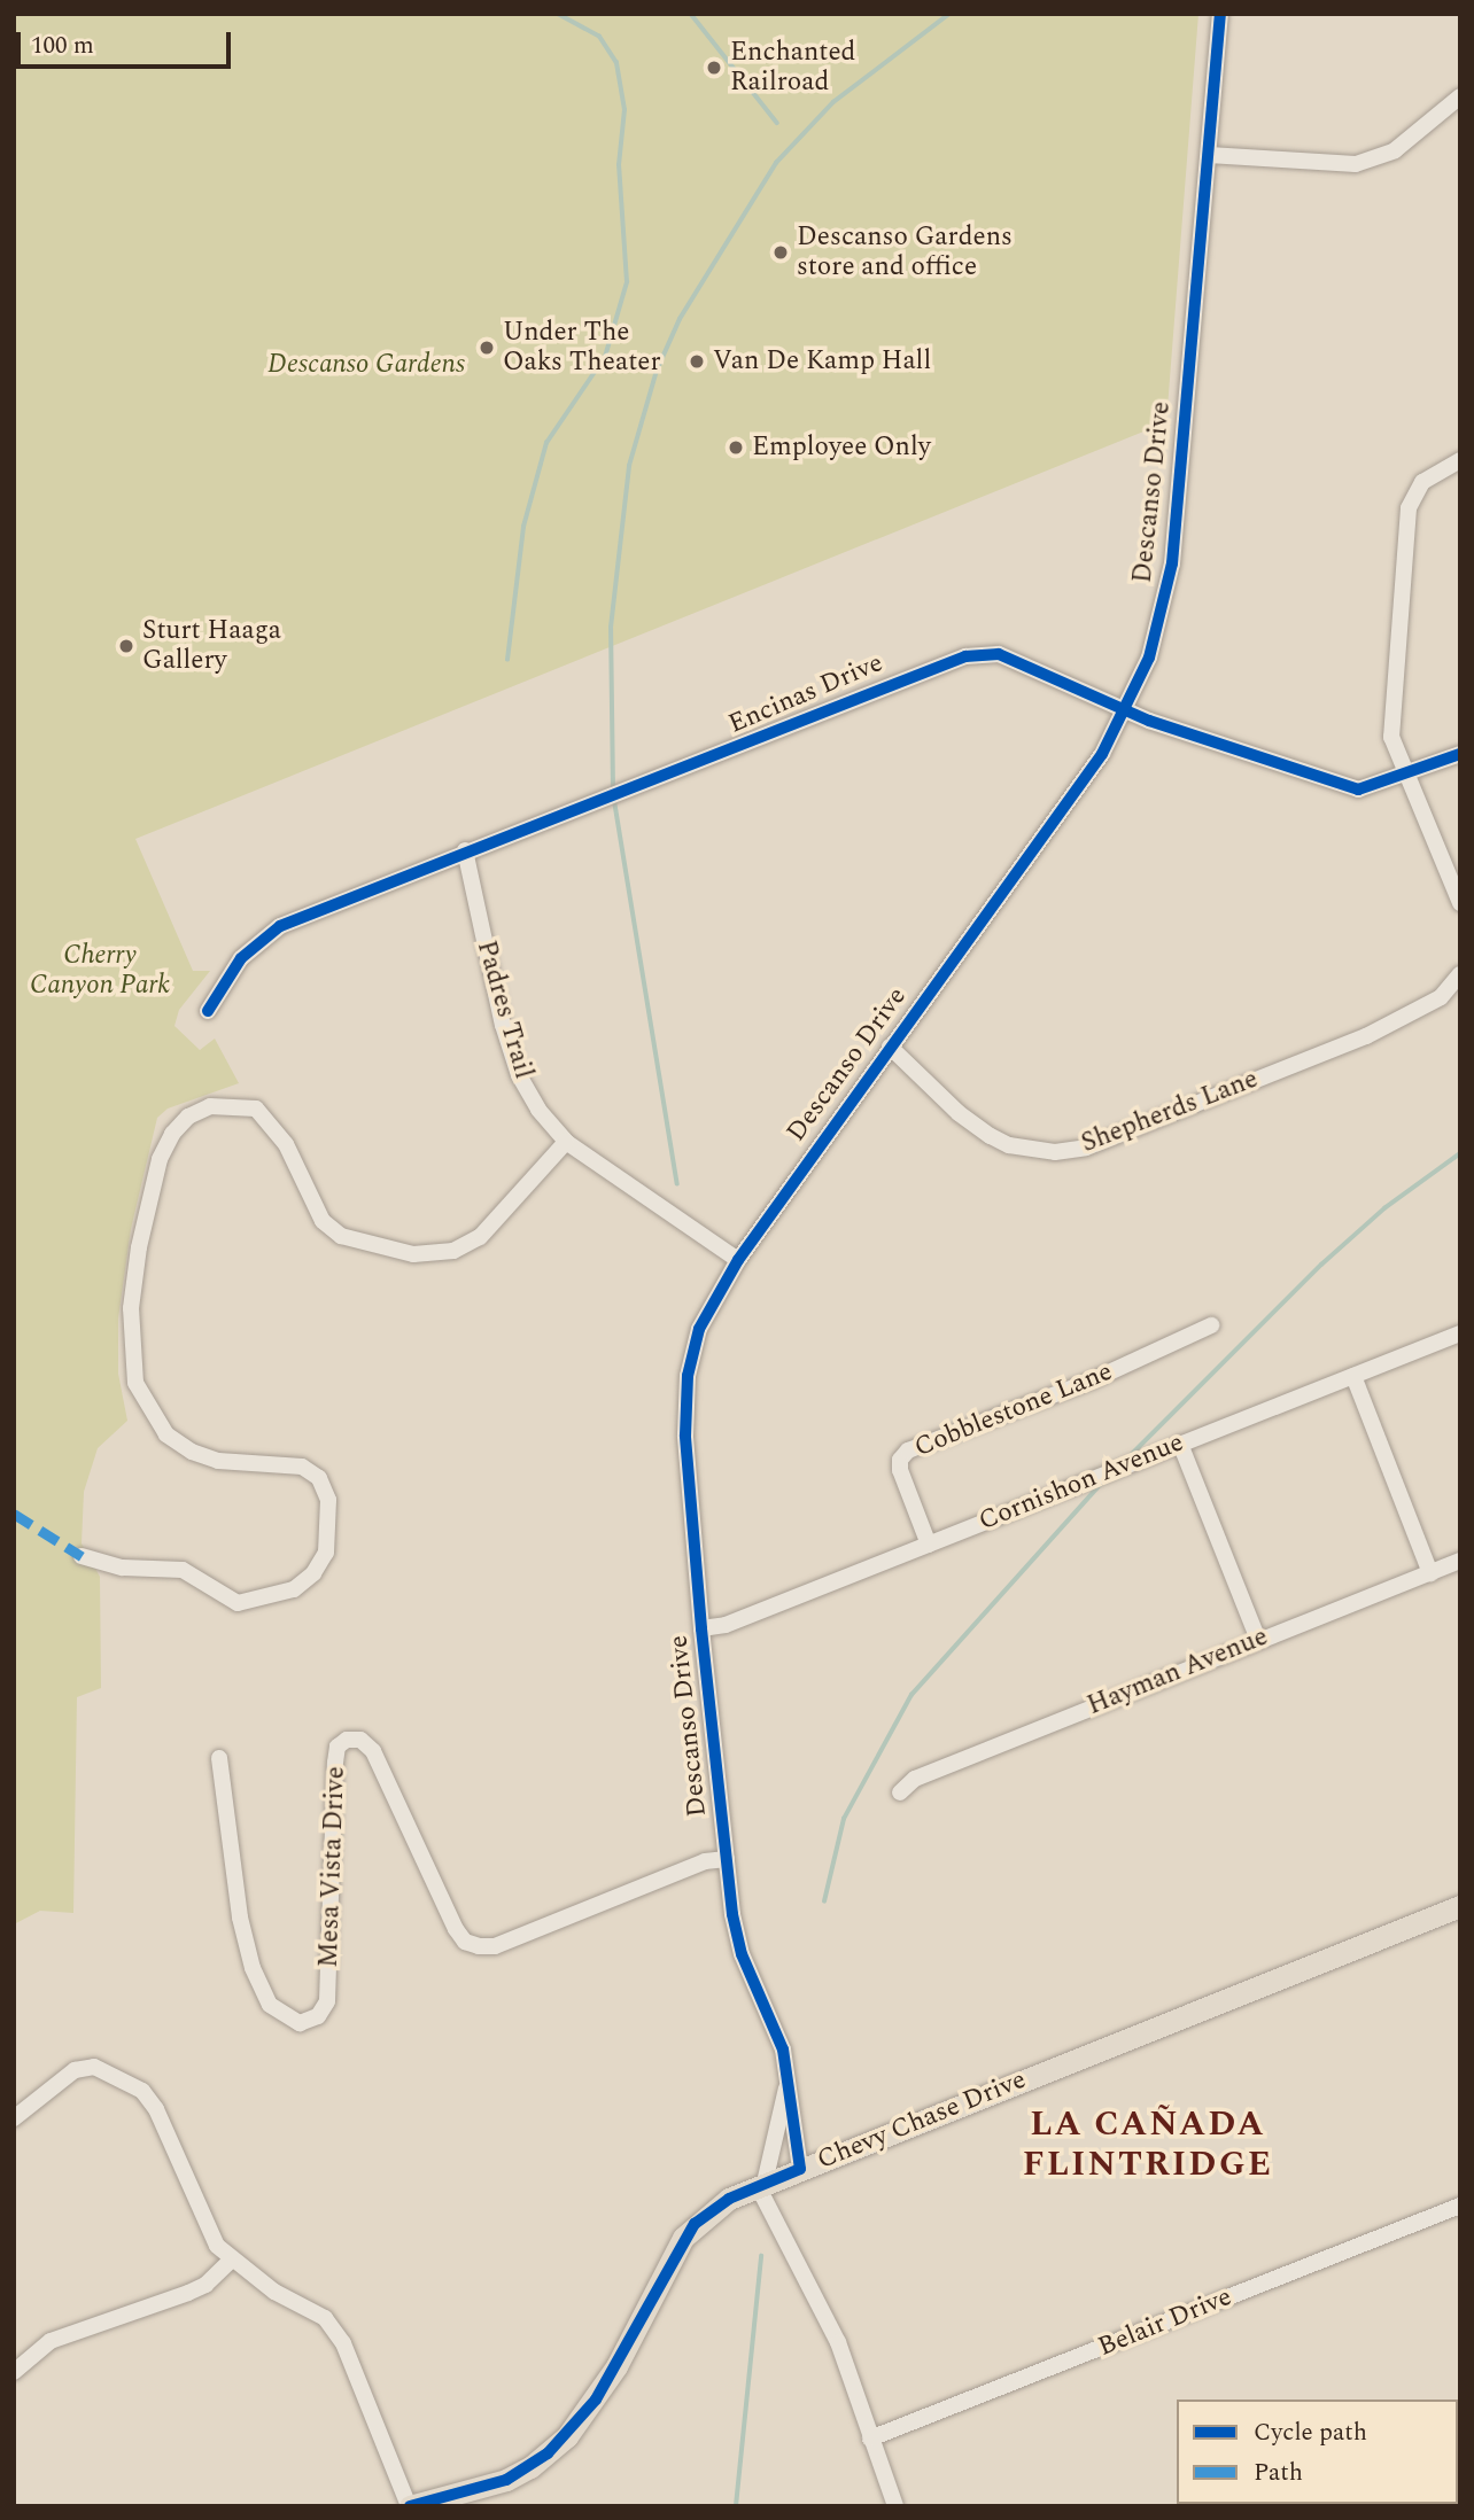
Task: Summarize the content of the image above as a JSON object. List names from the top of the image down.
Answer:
{
  "streets": {
    "main road": ["Chevy Chase Drive"],
    "street": [
      "Descanso Drive",
      "Encinas Drive",
      "Padres Trail",
      "Shepherds Lane",
      "Cobblestone Lane",
      "Cornishon Avenue",
      "Hayman Avenue",
      "Mesa Vista Drive",
      "Belair Drive"
    ]
  },
  "crossings": [
    ["Descanso Drive", "Encinas Drive"],
    ["Descanso Drive", "Padres Trail"],
    ["Descanso Drive", "Shepherds Lane"],
    ["Descanso Drive", "Cornishon Avenue"],
    ["Descanso Drive", "Mesa Vista Drive"],
    ["Descanso Drive", "Chevy Chase Drive"],
    ["Encinas Drive", "Padres Trail"],
    ["Cobblestone Lane", "Cornishon Avenue"]
  ],
  "districts": ["LA CAÑADA FLINTRIDGE"],
  "parks": ["Descanso Gardens", "Cherry Canyon Park"],
  "places": [
    "Enchanted Railroad",
    "Descanso Gardens store and office",
    "Under The Oaks Theater",
    "Van De Kamp Hall",
    "Employee Only",
    "Sturt Haaga Gallery"
  ],
  "legend": ["Cycle path", "Path"],
  "scale_bar": "100 m"
}
